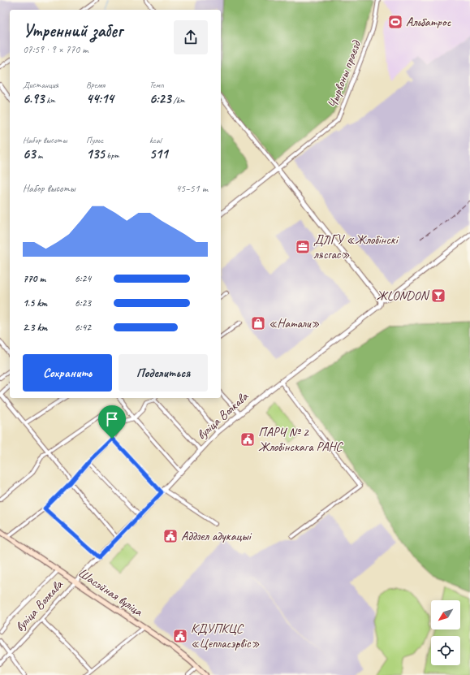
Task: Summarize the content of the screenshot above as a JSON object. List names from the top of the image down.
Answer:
{
  "streets": {
    "main road": ["Шасэйная вуліца"],
    "street": ["Чырвоны праезд", "вуліца Волкава"]
  },
  "crossings": [
    ["вуліца Волкава", "Шасэйная вуліца"]
  ],
  "places": {
    "sports": ["Альбатрос"],
    "office": ["ДЛГУ «Жлобінскі лясгас»"],
    "bar": ["ЖLONDON"],
    "shop": ["«Натали»"],
    "public building": ["ПАРЧ № 2 Жлобінскага РАНС", "Аддзел адукацыі", "КДУПКЦС «Цепласэрвіс»"]
  },
  "north": "bottom left",
  "page": {
    "heading": ["Утренний забег", "07:59 · 9 × 770 m"],
    "stats": [
      ["Дистанция", "6.93 km"],
      ["Время", "44:14"],
      ["Темп", "6:23 /km"],
      ["Набор высоты", "63 m"],
      ["Пульс", "135 bpm"],
      ["kcal", "511"]
    ],
    "chart": ["Набор высоты", "45–51 m"],
    "list": [
      {
        "name": "770 m",
        "note": "6:24"
      },
      {
        "name": "1.5 km",
        "note": "6:23"
      },
      {
        "name": "2.3 km",
        "note": "6:42"
      }
    ],
    "buttons": ["Сохранить", "Поделиться"]
  }
}
